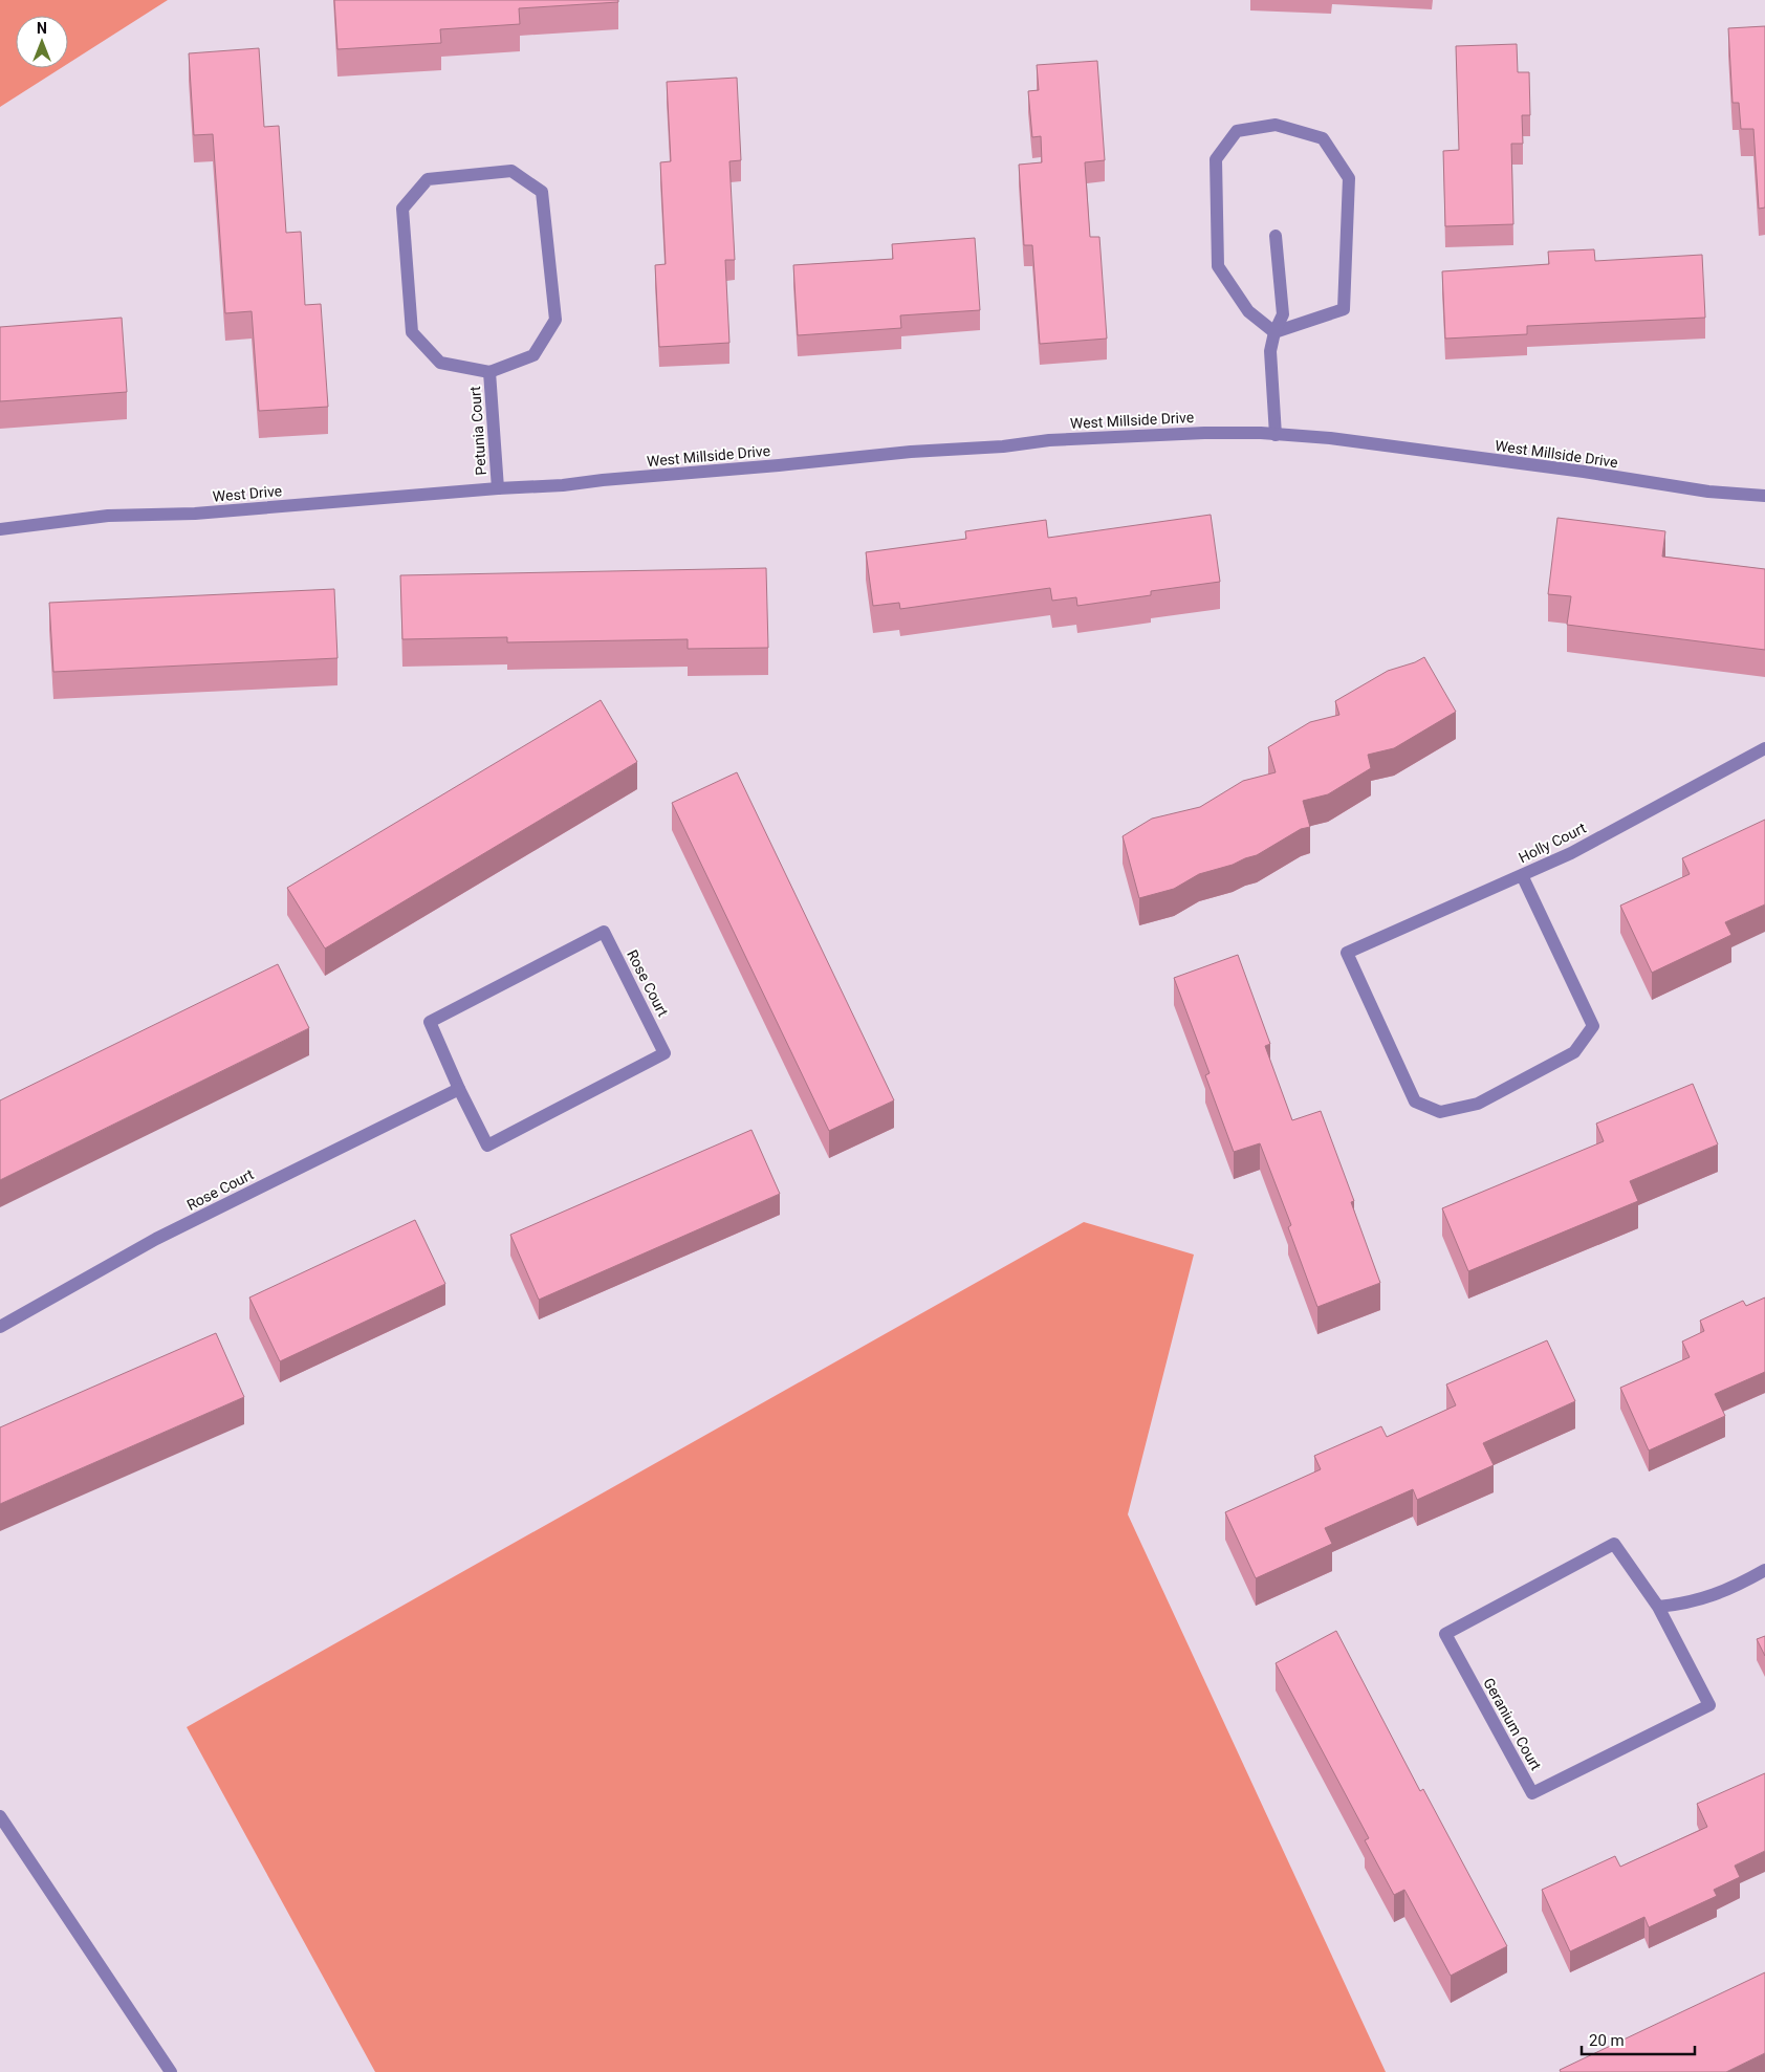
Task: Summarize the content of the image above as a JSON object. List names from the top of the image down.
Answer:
{
  "streets": {
    "street": [
      "West Millside Drive",
      "Petunia Court",
      "West Drive",
      "Holly Court",
      "Rose Court",
      "Geranium Court"
    ]
  },
  "crossings": [
    ["West Millside Drive", "Petunia Court"],
    ["West Millside Drive", "West Drive"],
    ["Petunia Court", "West Drive"]
  ],
  "scale_bar": "20 m",
  "north": "top"
}
